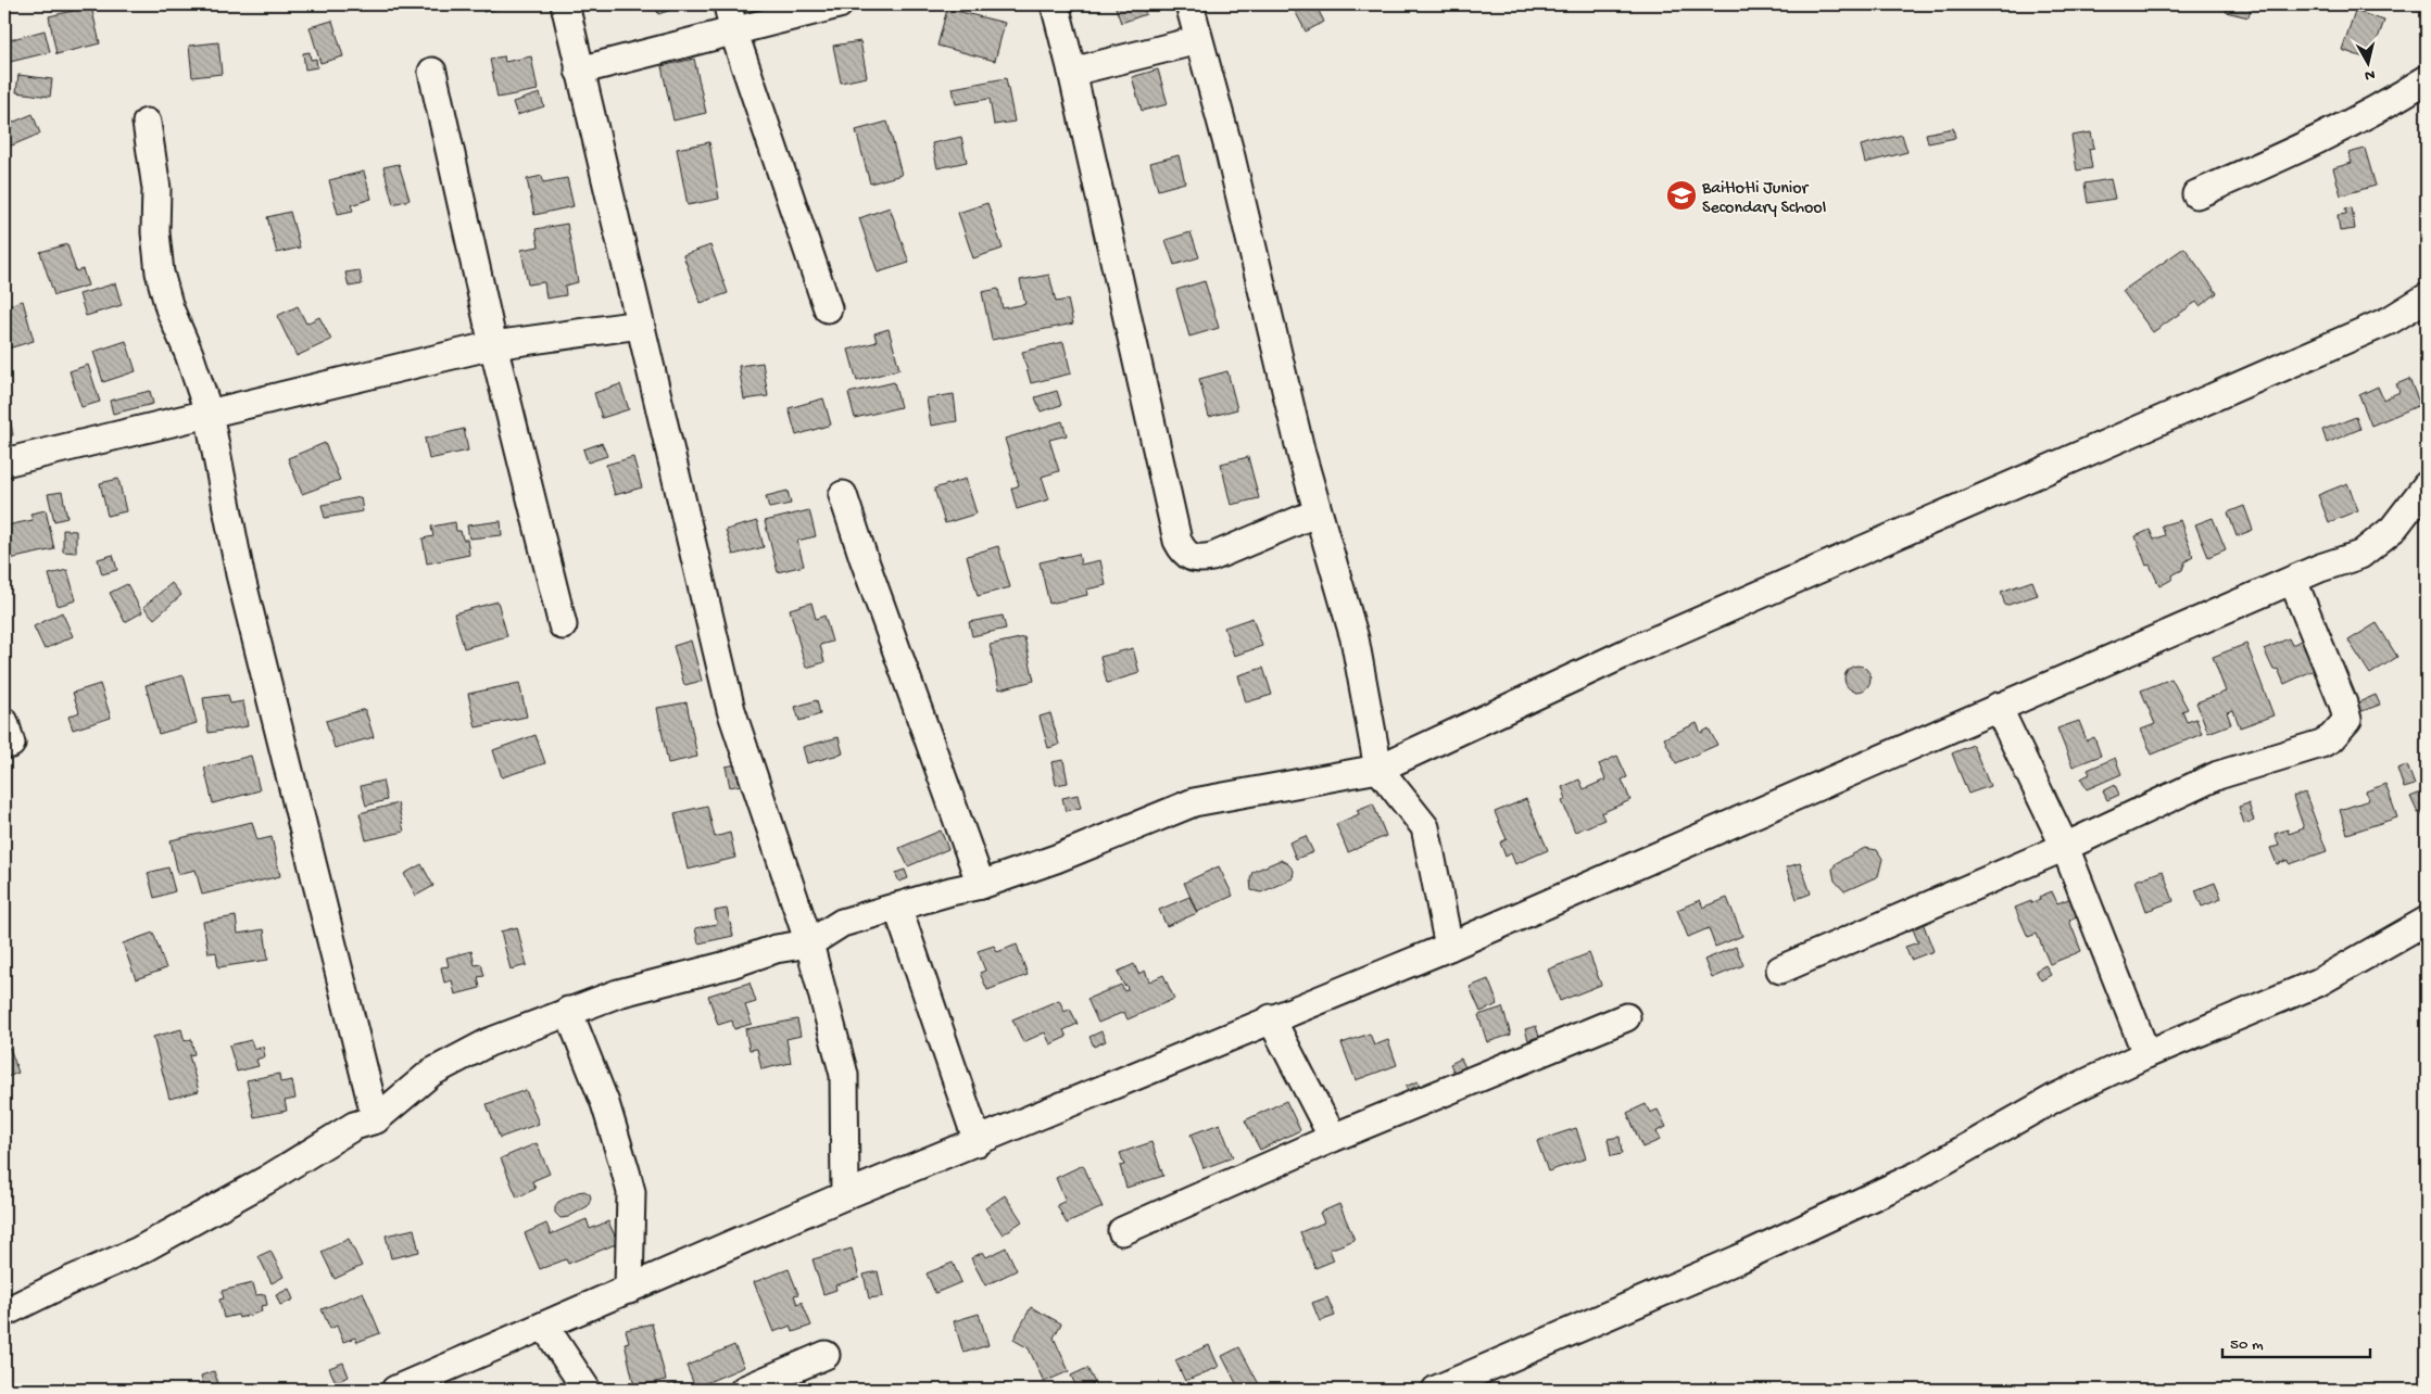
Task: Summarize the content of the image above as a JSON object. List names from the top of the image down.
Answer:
{
  "places": {
    "school or university": ["Baitlotli Junior Secondary School"]
  },
  "scale_bar": "50 m",
  "north": "bottom"
}
